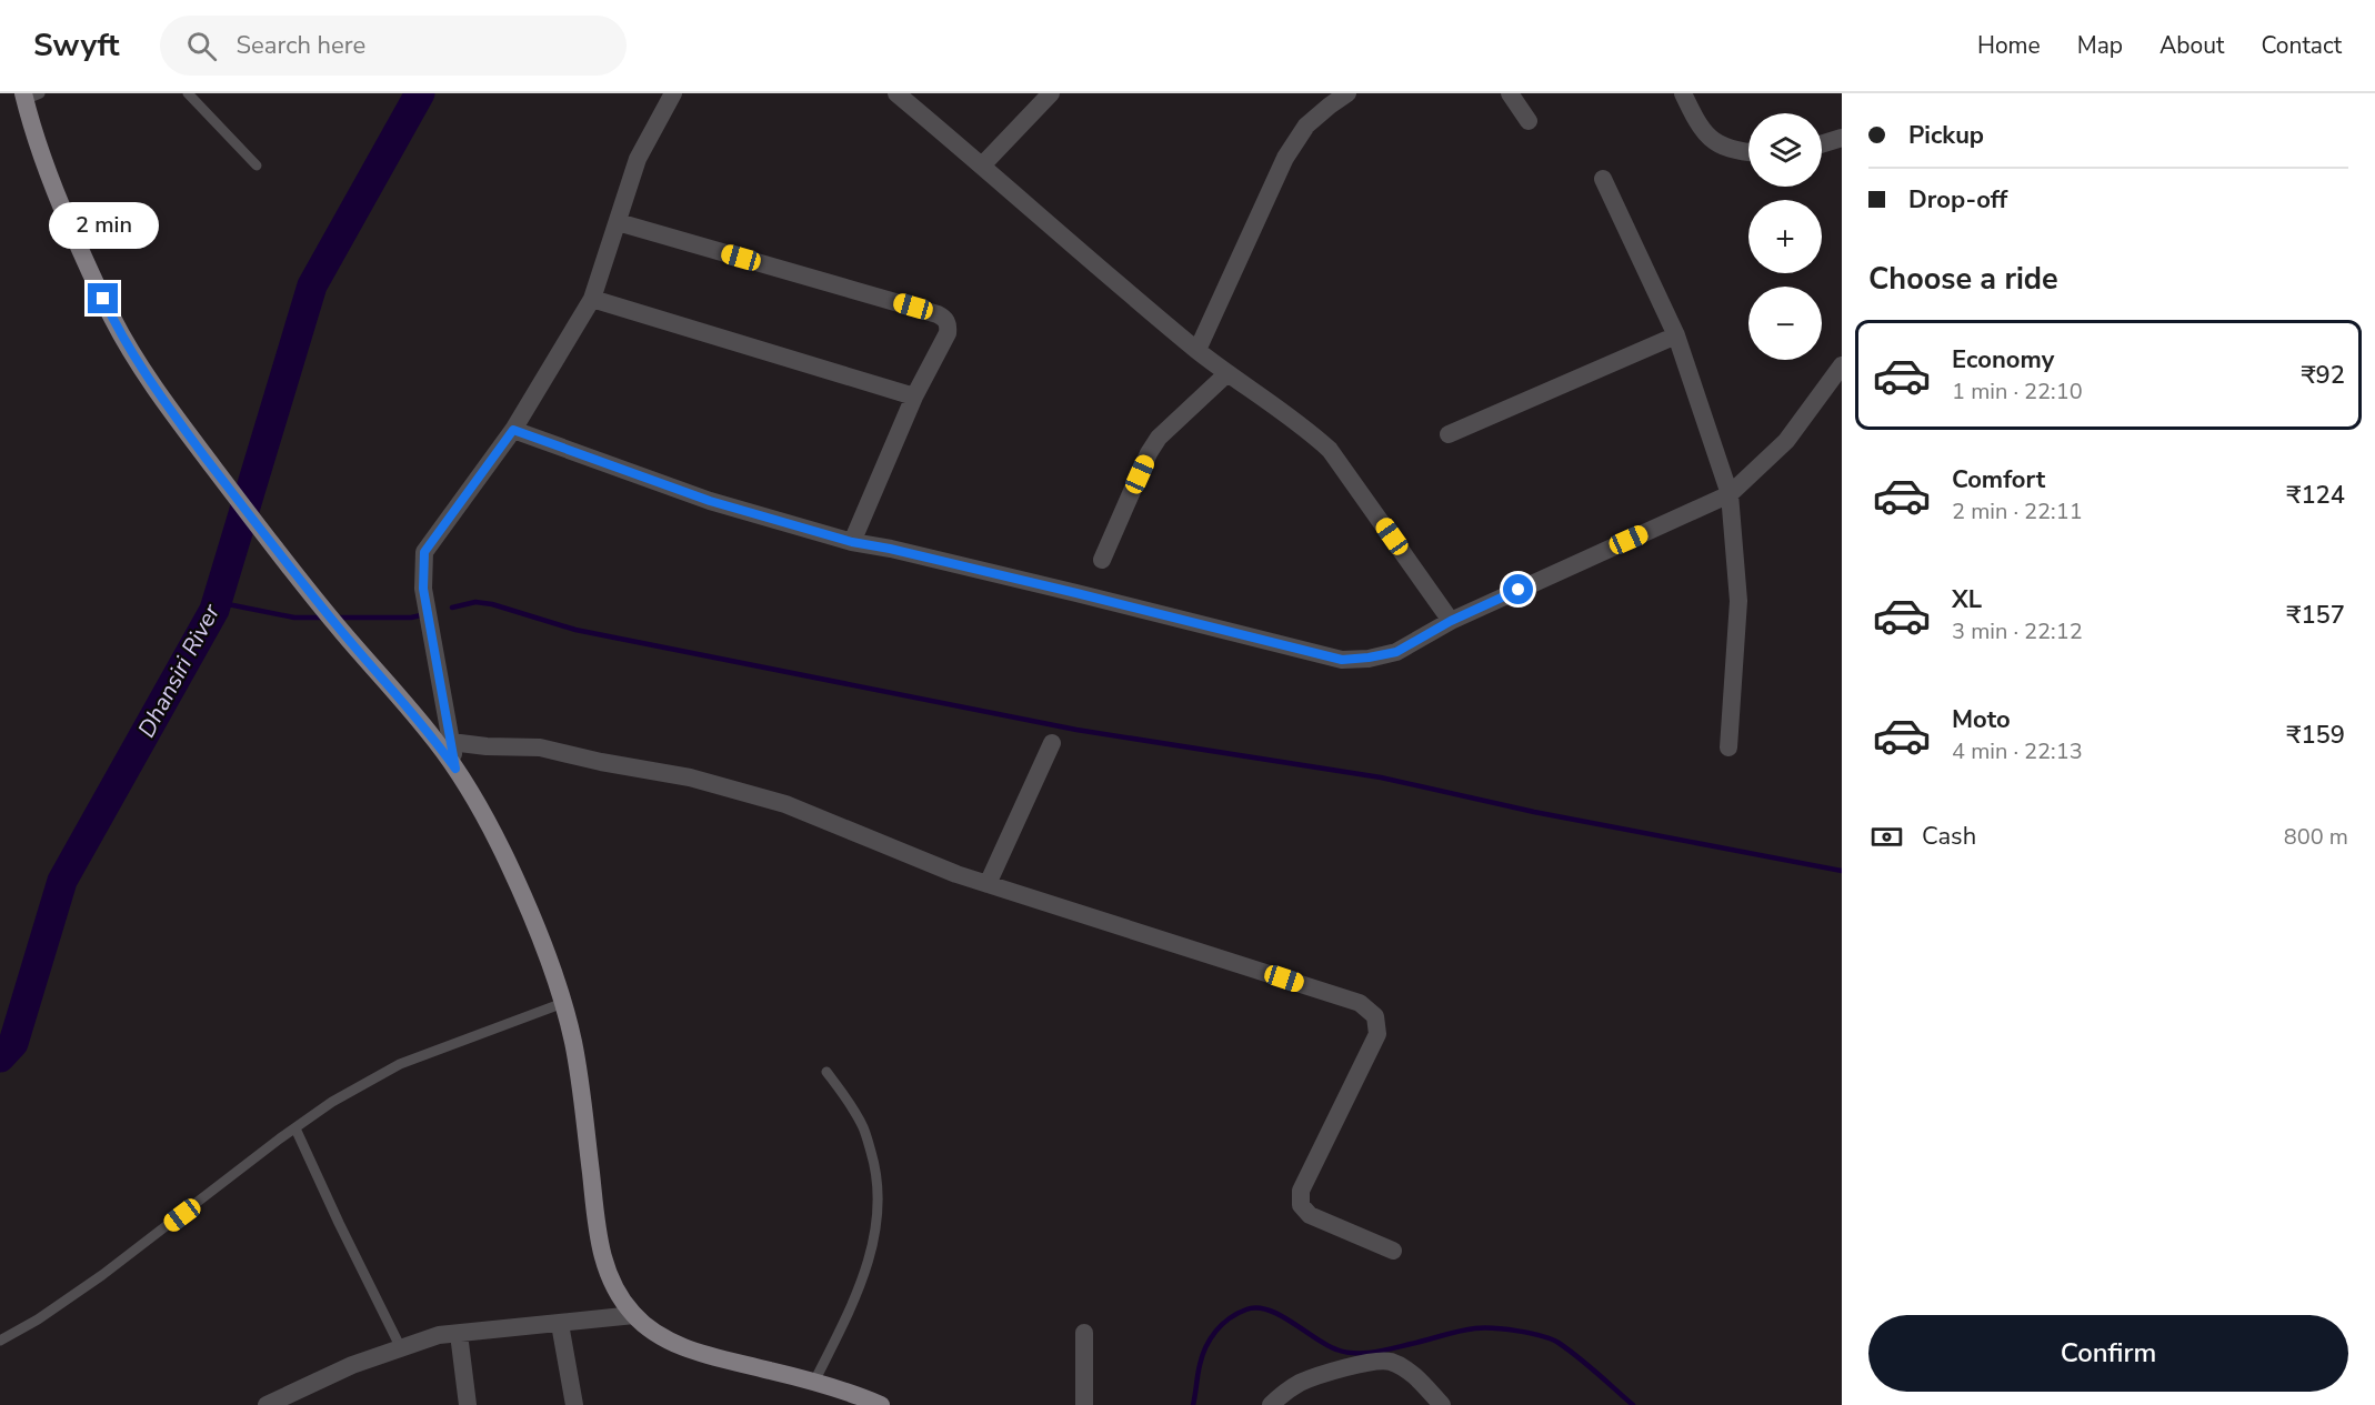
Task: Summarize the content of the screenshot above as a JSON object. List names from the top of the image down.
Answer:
{
  "water": ["Dhansiri River"],
  "page": {
    "header": "Swyft",
    "search": "Search here",
    "nav": [
      "Home",
      "Map",
      "About",
      "Contact"
    ],
    "banner": ["Pickup", "Drop-off"],
    "map_buttons": ["+", "−"],
    "bubble": "2 min",
    "heading": "Choose a ride",
    "list": [
      {
        "name": "Economy",
        "note": "1 min · 22:10",
        "value": "₹92"
      },
      {
        "name": "Comfort",
        "note": "2 min · 22:11",
        "value": "₹124"
      },
      {
        "name": "XL",
        "note": "3 min · 22:12",
        "value": "₹157"
      },
      {
        "name": "Moto",
        "note": "4 min · 22:13",
        "value": "₹159"
      }
    ],
    "pay": ["Cash", "800 m"],
    "buttons": "Confirm"
  }
}
